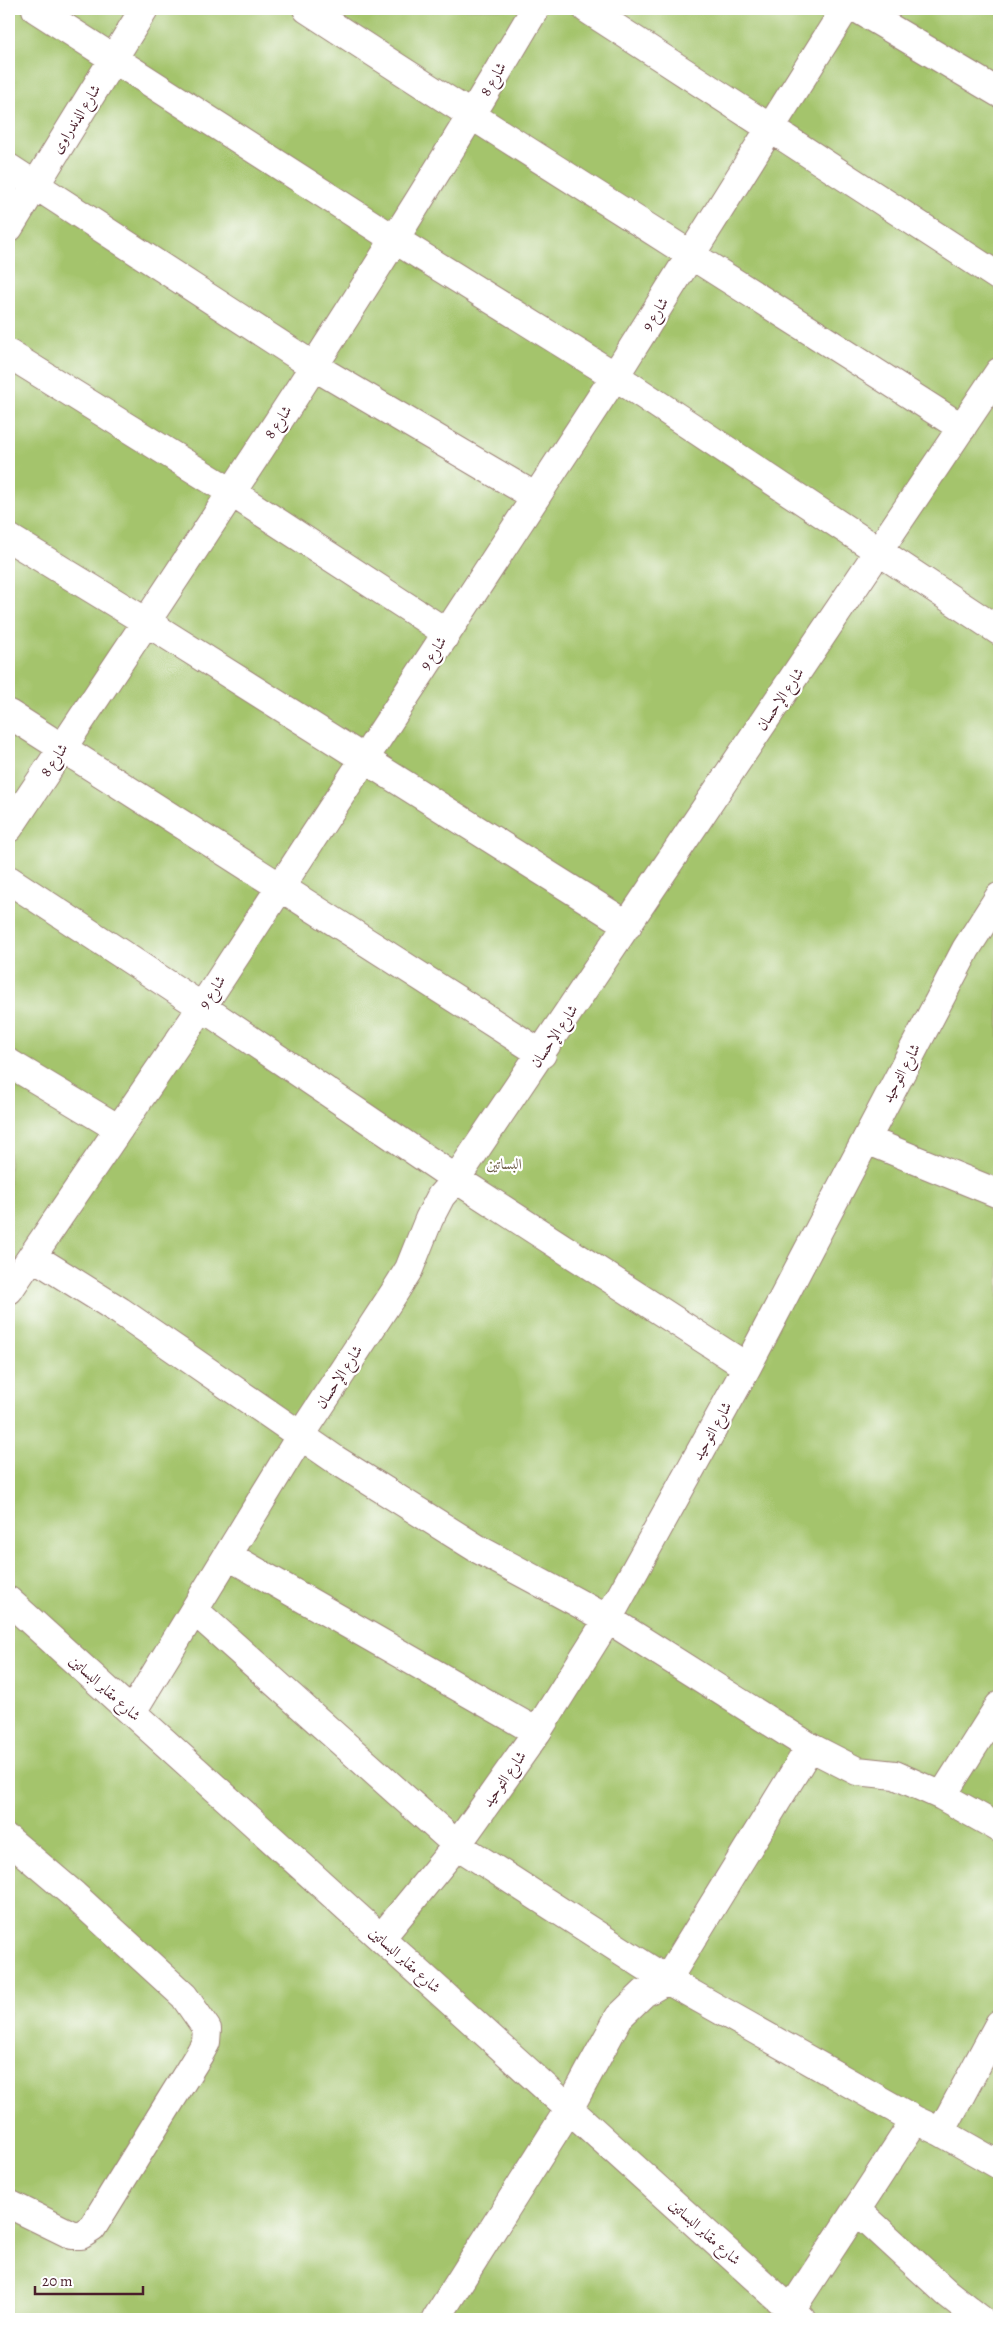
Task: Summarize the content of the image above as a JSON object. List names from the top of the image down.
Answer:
{
  "streets": {
    "street": [
      "شارع 8",
      "شارع الدندراوى",
      "شارع 9",
      "شارع الإحسان",
      "شارع التوحيد",
      "شارع مقابر البساتين"
    ]
  },
  "crossings": [
    ["شارع الإحسان", "شارع مقابر البساتين"],
    ["شارع التوحيد", "شارع مقابر البساتين"]
  ],
  "parks": ["البساتين"],
  "scale_bar": "20 m"
}
